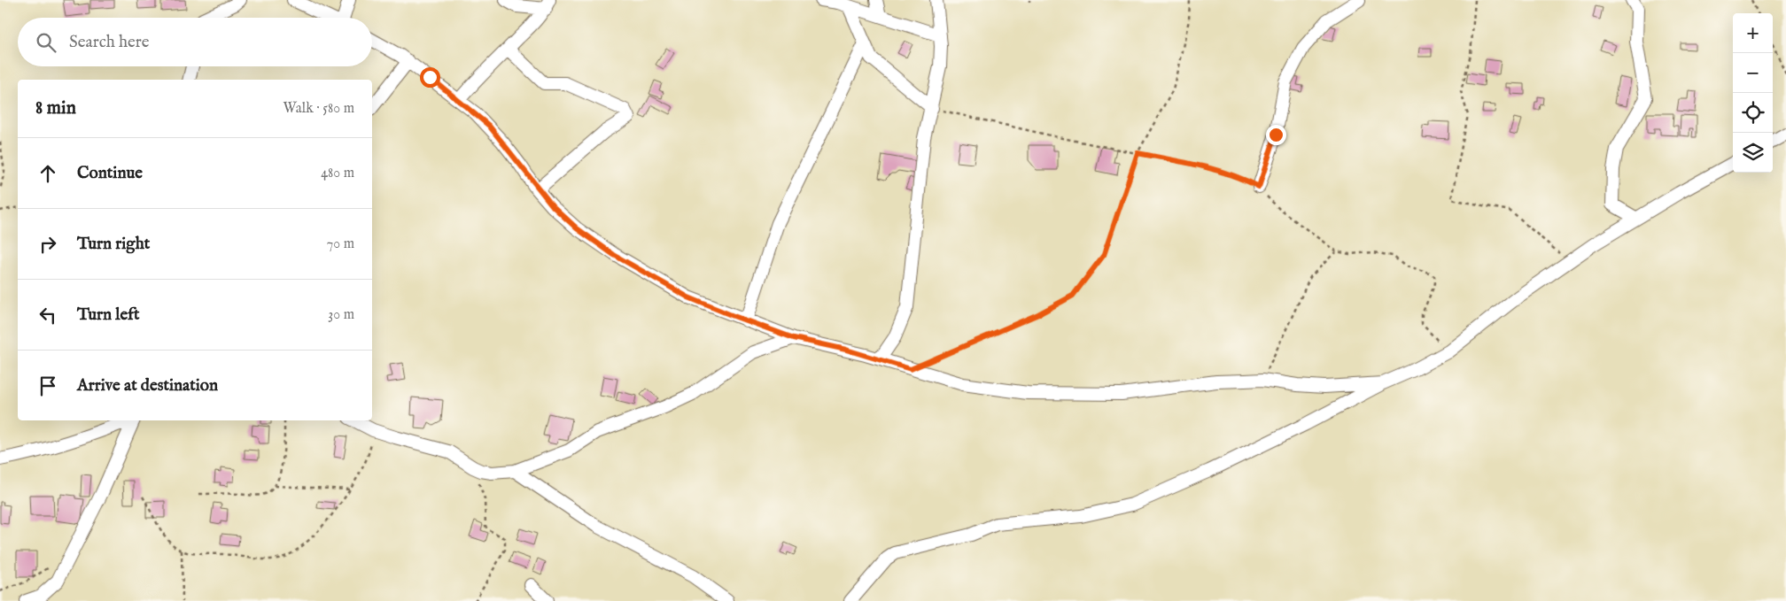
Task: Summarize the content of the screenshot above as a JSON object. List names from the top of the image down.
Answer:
{
  "page": {
    "map_buttons": ["+", "−"],
    "search": "Search here",
    "heading": ["8 min", "Walk · 580 m"],
    "list": [
      ["Continue", "480 m"],
      ["Turn right", "70 m"],
      ["Turn left", "30 m"],
      "Arrive at destination"
    ]
  }
}
